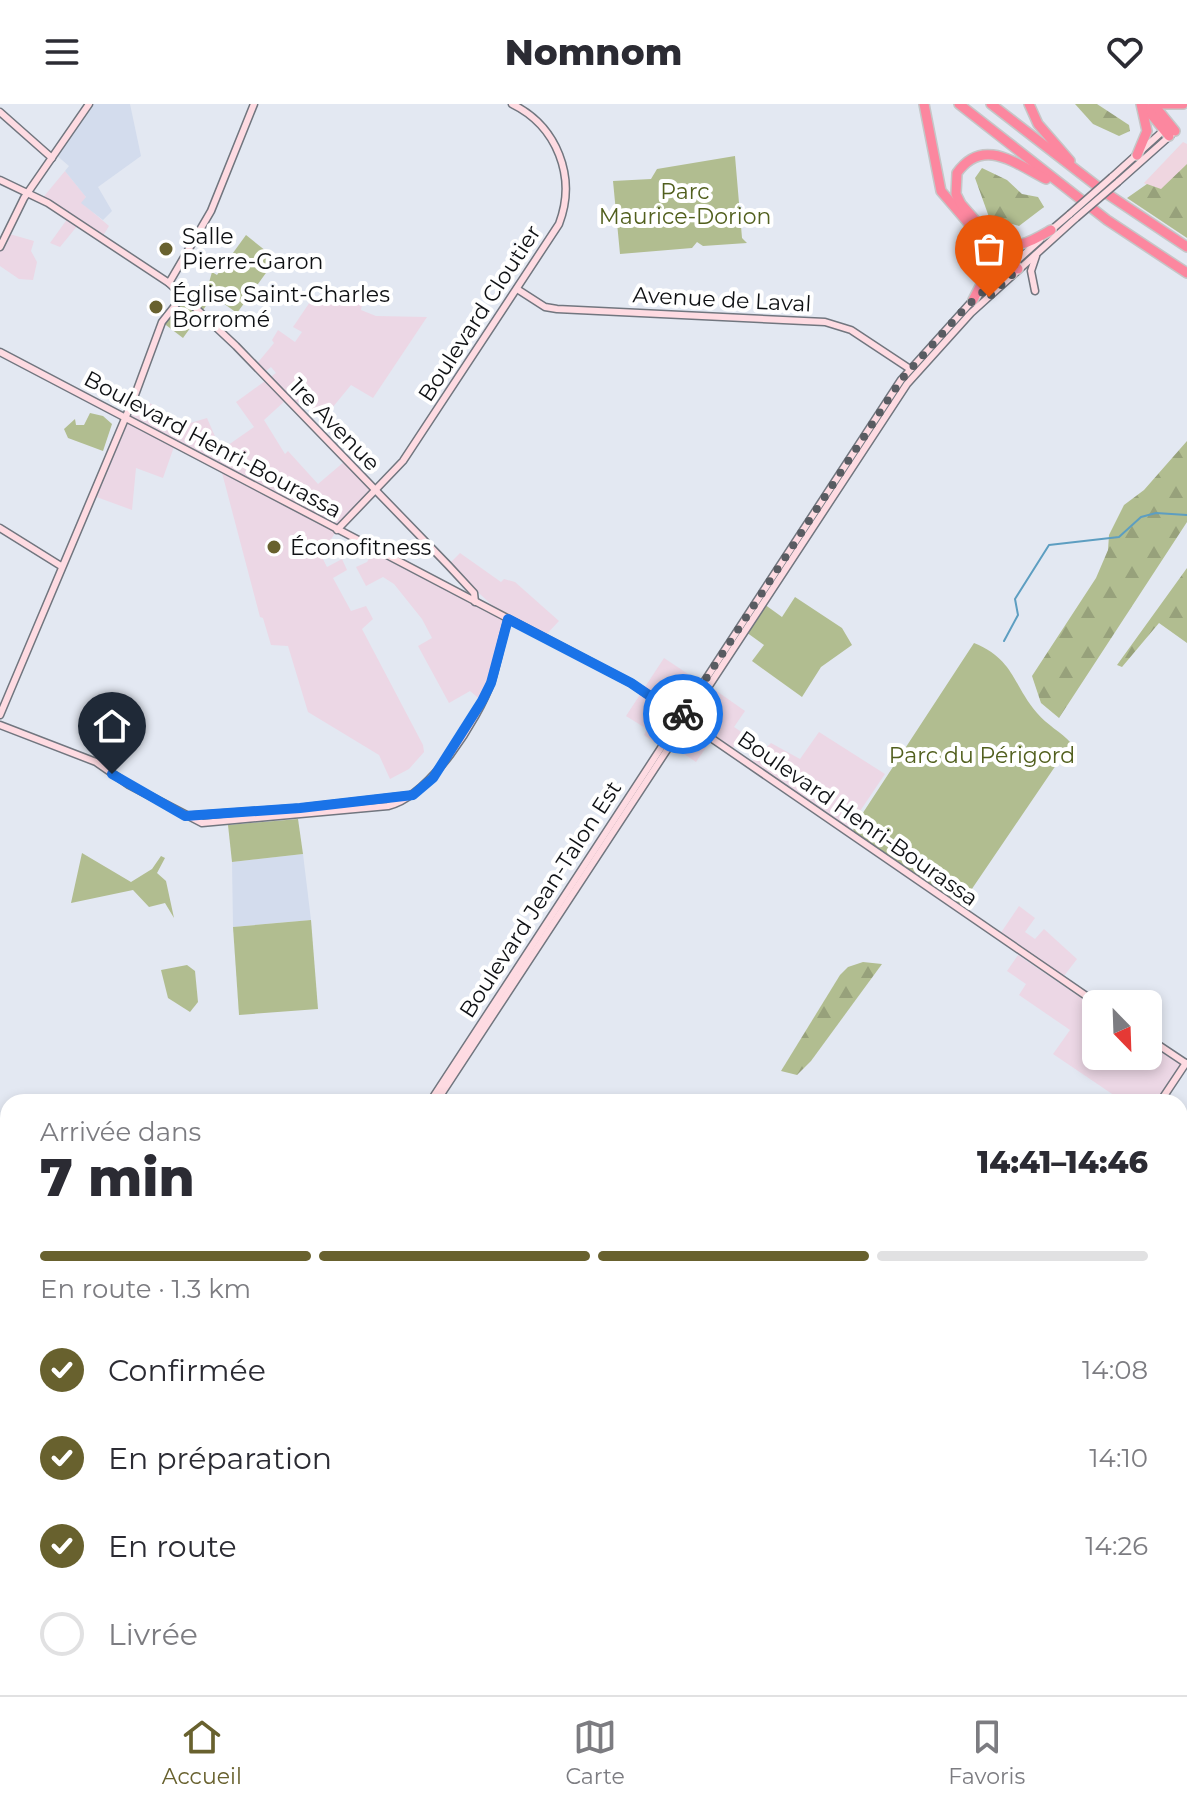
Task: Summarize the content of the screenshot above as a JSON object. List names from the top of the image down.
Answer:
{
  "streets": {
    "street": [
      "Avenue de Laval",
      "Boulevard Cloutier",
      "1re Avenue",
      "Boulevard Henri-Bourassa",
      "Boulevard Jean-Talon Est"
    ]
  },
  "crossings": [
    ["Avenue de Laval", "Boulevard Cloutier"],
    ["Boulevard Cloutier", "1re Avenue"],
    ["Boulevard Cloutier", "Boulevard Henri-Bourassa"],
    ["1re Avenue", "Boulevard Henri-Bourassa"],
    ["Boulevard Henri-Bourassa", "Boulevard Jean-Talon Est"]
  ],
  "parks": ["Parc Maurice-Dorion", "Parc du Périgord"],
  "places": ["Salle Pierre-Garon", "Église Saint-Charles Borromé", "Éconofitness"],
  "north": "bottom right",
  "page": {
    "header": "Nomnom",
    "heading": ["7 min", "Arrivée dans", "14:41–14:46"],
    "bar": "En route · 1.3 km",
    "list": [
      ["Confirmée", "14:08"],
      ["En préparation", "14:10"],
      ["En route", "14:26"],
      "Livrée"
    ],
    "tabs": ["Accueil", "Carte", "Favoris"]
  }
}
